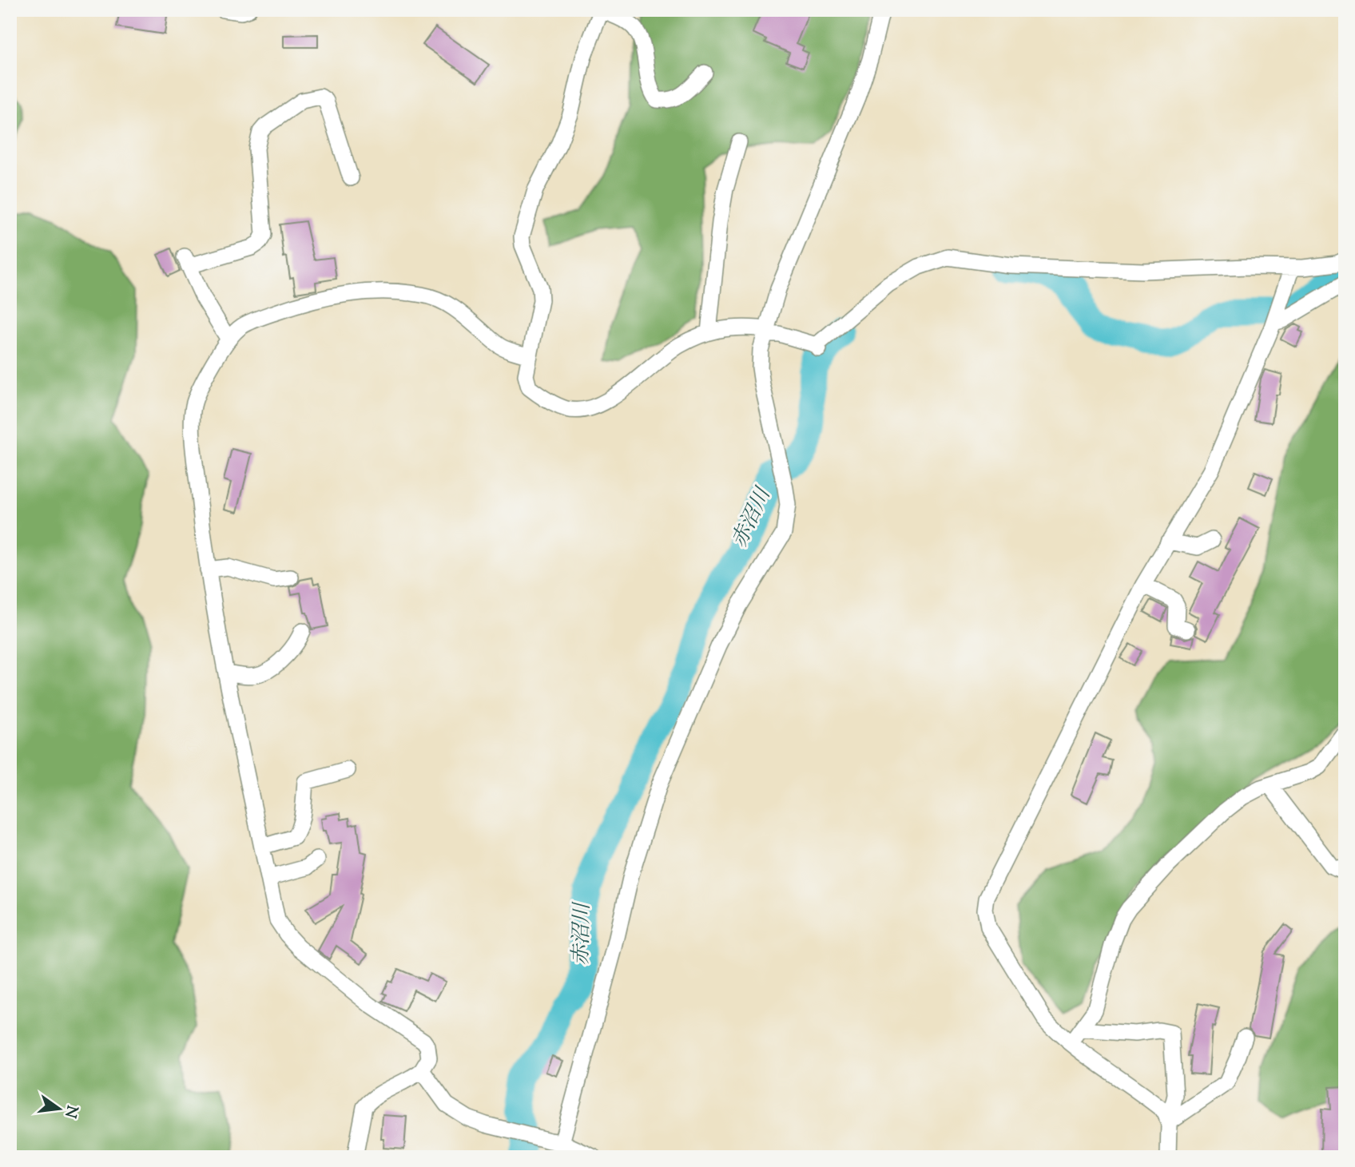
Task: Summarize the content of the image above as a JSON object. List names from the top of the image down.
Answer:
{
  "water": ["赤沼川"],
  "north": "right"
}
